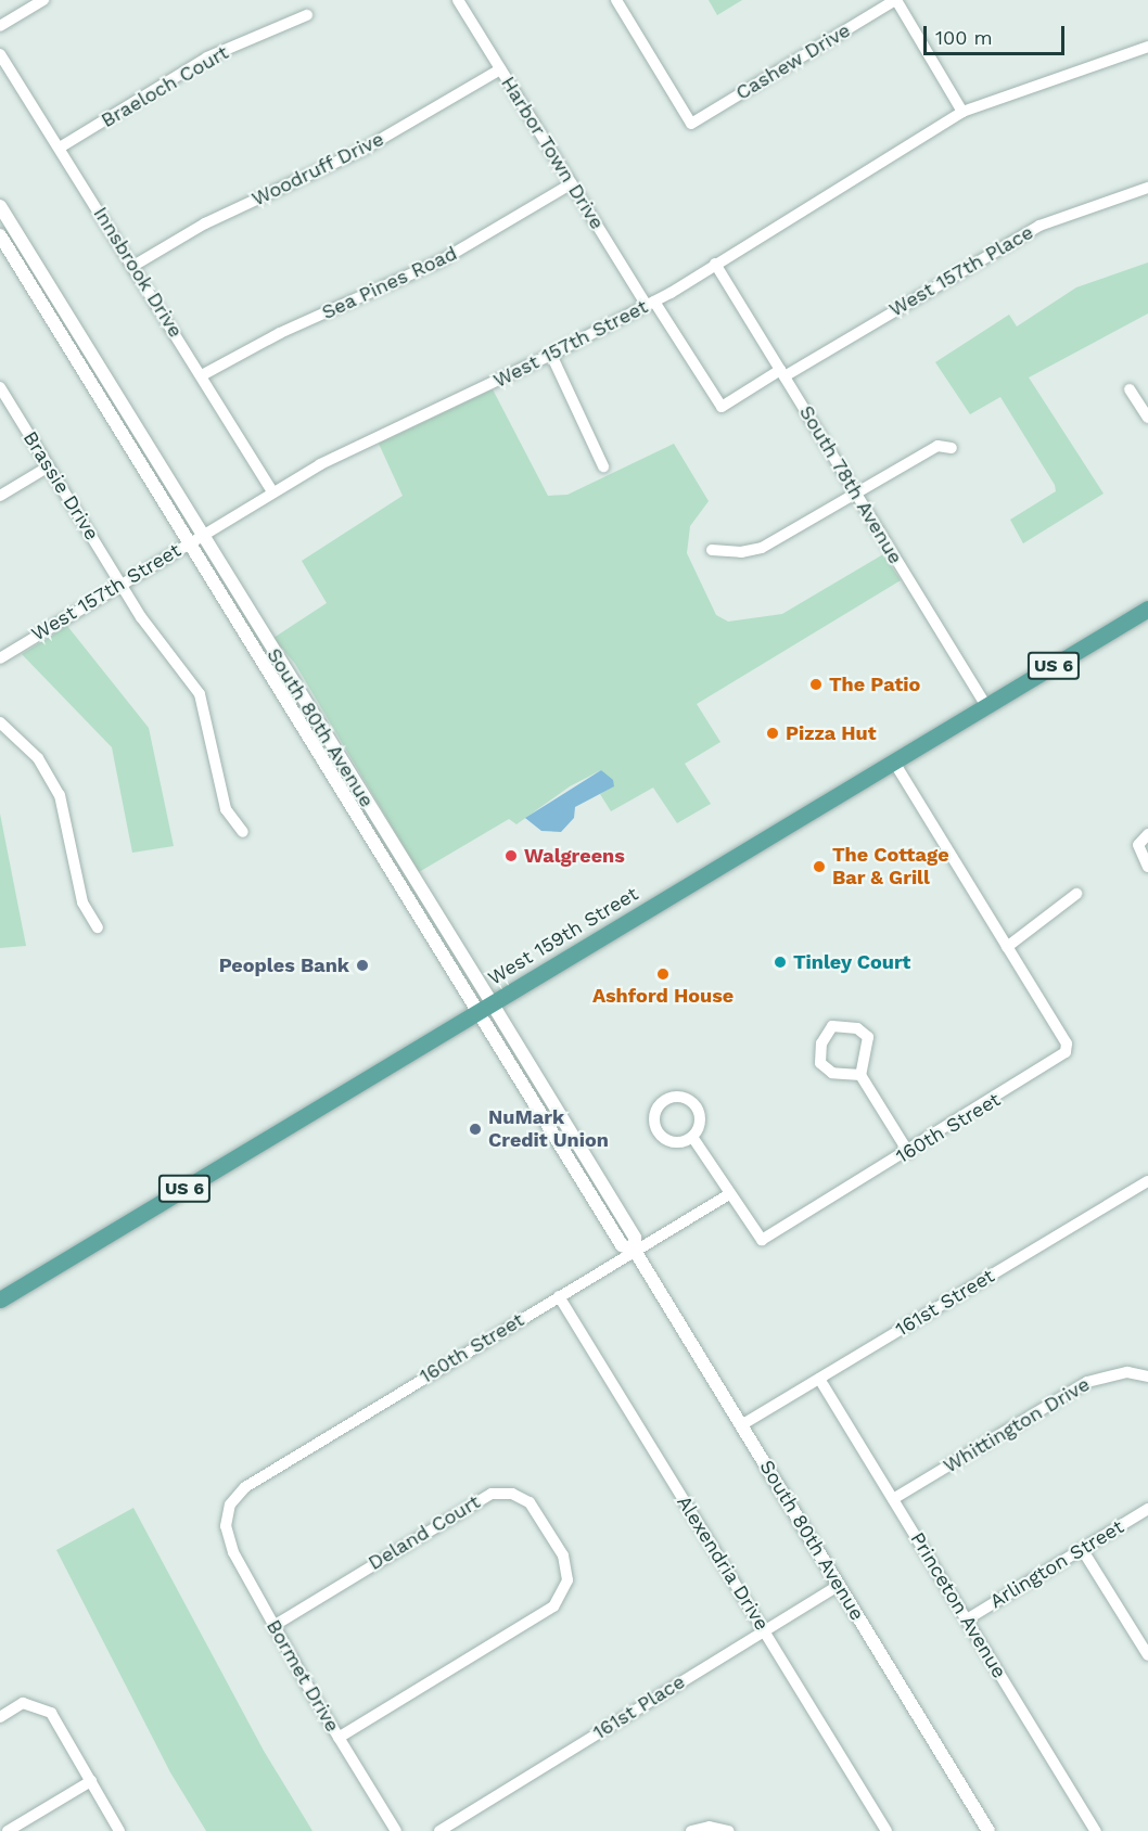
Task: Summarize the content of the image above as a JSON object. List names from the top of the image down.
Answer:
{
  "streets": {
    "main road": ["US 6", "West 159th Street"],
    "street": [
      "Cashew Drive",
      "Braeloch Court",
      "Harbor Town Drive",
      "Woodruff Drive",
      "West 157th Place",
      "Innsbrook Drive",
      "Sea Pines Road",
      "West 157th Street",
      "South 78th Avenue",
      "Brassie Drive",
      "South 80th Avenue",
      "160th Street",
      "161st Street",
      "Whittington Drive",
      "Deland Court",
      "Alexendria Drive",
      "Arlington Street",
      "Princeton Avenue",
      "Bormet Drive",
      "161st Place"
    ]
  },
  "crossings": [
    ["Braeloch Court", "Innsbrook Drive"],
    ["Harbor Town Drive", "Woodruff Drive"],
    ["Harbor Town Drive", "West 157th Place"],
    ["Harbor Town Drive", "Sea Pines Road"],
    ["Harbor Town Drive", "West 157th Street"],
    ["Harbor Town Drive", "South 78th Avenue"],
    ["Woodruff Drive", "Innsbrook Drive"],
    ["West 157th Place", "South 78th Avenue"],
    ["Innsbrook Drive", "Sea Pines Road"],
    ["Innsbrook Drive", "West 157th Street"],
    ["West 157th Street", "South 78th Avenue"],
    ["West 157th Street", "Brassie Drive"],
    ["West 157th Street", "South 80th Avenue"],
    ["South 78th Avenue", "West 159th Street"],
    ["South 80th Avenue", "West 159th Street"],
    ["South 80th Avenue", "160th Street"],
    ["South 80th Avenue", "161st Street"],
    ["South 80th Avenue", "161st Place"],
    ["160th Street", "Alexendria Drive"],
    ["160th Street", "Bormet Drive"],
    ["161st Street", "Princeton Avenue"],
    ["Whittington Drive", "Princeton Avenue"],
    ["Deland Court", "Bormet Drive"],
    ["Alexendria Drive", "161st Place"],
    ["Arlington Street", "Princeton Avenue"]
  ],
  "places": [
    "The Patio",
    "Pizza Hut",
    "Walgreens",
    "The Cottage Bar & Grill",
    "Tinley Court",
    "Peoples Bank",
    "Ashford House",
    "NuMark Credit Union"
  ],
  "scale_bar": "100 m"
}
